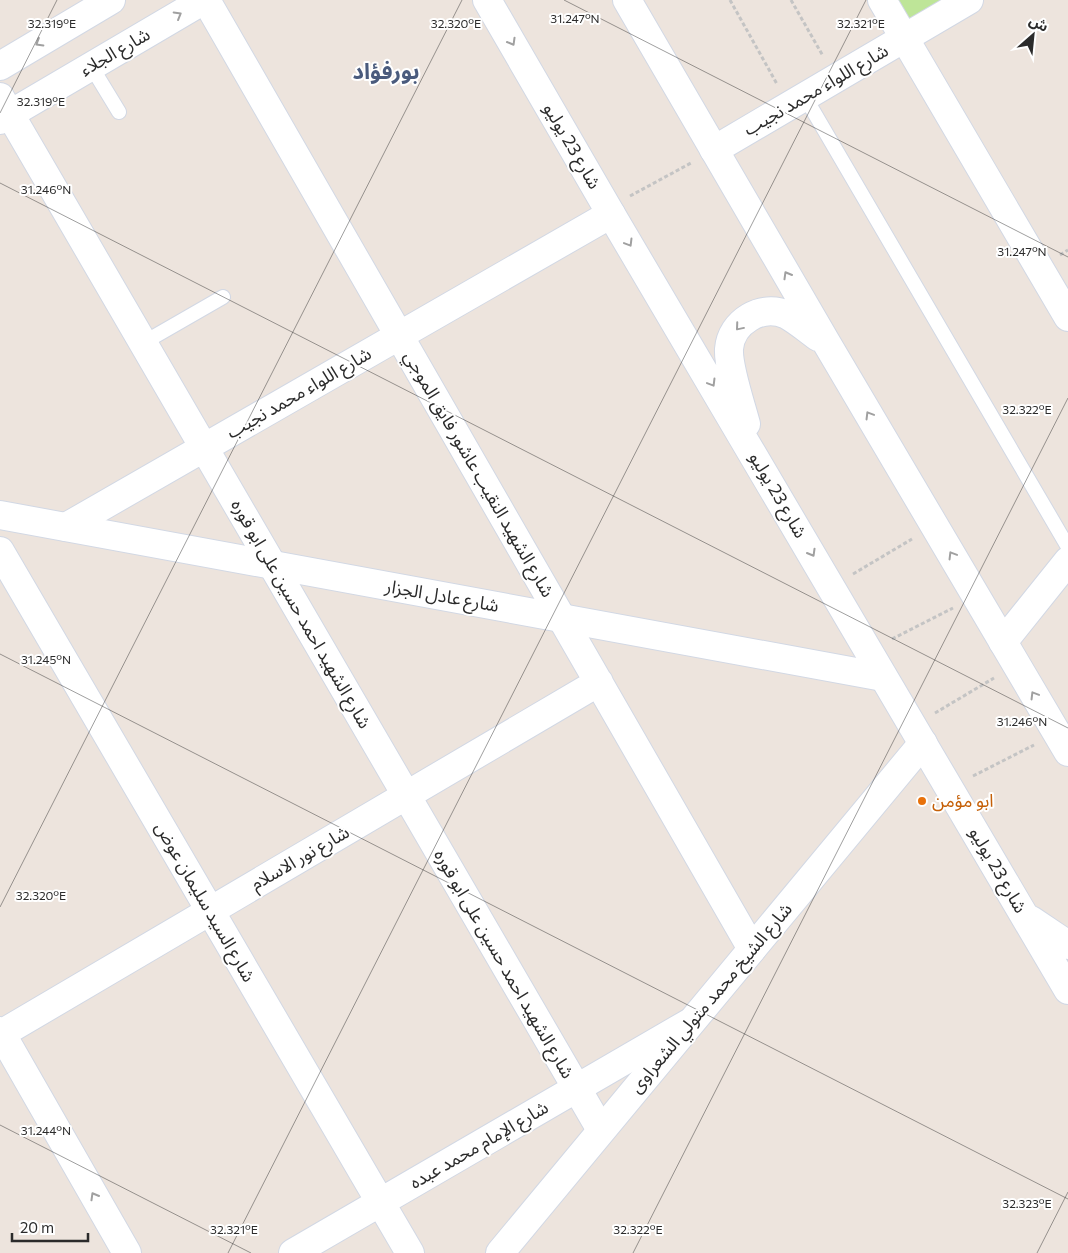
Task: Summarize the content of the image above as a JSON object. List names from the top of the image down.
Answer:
{
  "streets": {
    "street": [
      "شارع الجلاء",
      "شارع اللواء محمد نجيب",
      "شارع 23 يوليو",
      "شارع الشهيد النقيب عاشور فايق الموجي",
      "شارع عادل الجزار",
      "شارع الشهيد احمد حسين على ابو قوره",
      "شارع نور الاسلام",
      "شارع السيد سليمان عوض",
      "شارع الشيخ محمد متولي الشعراوى",
      "شارع الإمام محمد عبده"
    ]
  },
  "crossings": [
    ["شارع الجلاء", "شارع الشهيد النقيب عاشور فايق الموجي"],
    ["شارع الجلاء", "شارع الشهيد احمد حسين على ابو قوره"],
    ["شارع اللواء محمد نجيب", "شارع 23 يوليو"],
    ["شارع اللواء محمد نجيب", "شارع الشهيد النقيب عاشور فايق الموجي"],
    ["شارع اللواء محمد نجيب", "شارع عادل الجزار"],
    ["شارع اللواء محمد نجيب", "شارع الشهيد احمد حسين على ابو قوره"],
    ["شارع 23 يوليو", "شارع عادل الجزار"],
    ["شارع 23 يوليو", "شارع الشيخ محمد متولي الشعراوى"],
    ["شارع الشهيد النقيب عاشور فايق الموجي", "شارع عادل الجزار"],
    ["شارع الشهيد النقيب عاشور فايق الموجي", "شارع نور الاسلام"],
    ["شارع الشهيد النقيب عاشور فايق الموجي", "شارع الشيخ محمد متولي الشعراوى"],
    ["شارع عادل الجزار", "شارع الشهيد احمد حسين على ابو قوره"],
    ["شارع الشهيد احمد حسين على ابو قوره", "شارع نور الاسلام"],
    ["شارع الشهيد احمد حسين على ابو قوره", "شارع الشيخ محمد متولي الشعراوى"],
    ["شارع الشهيد احمد حسين على ابو قوره", "شارع الإمام محمد عبده"],
    ["شارع نور الاسلام", "شارع السيد سليمان عوض"],
    ["شارع السيد سليمان عوض", "شارع الإمام محمد عبده"],
    ["شارع الشيخ محمد متولي الشعراوى", "شارع الإمام محمد عبده"]
  ],
  "districts": ["بورفؤاد"],
  "places": ["ابو مؤمن"],
  "scale_bar": "20 m",
  "north": "top right",
  "coordinates": [
    "31.247°N",
    "32.319°E",
    "32.320°E",
    "32.321°E",
    "31.246°N",
    "32.322°E",
    "31.245°N",
    "31.244°N",
    "32.323°E"
  ]
}
